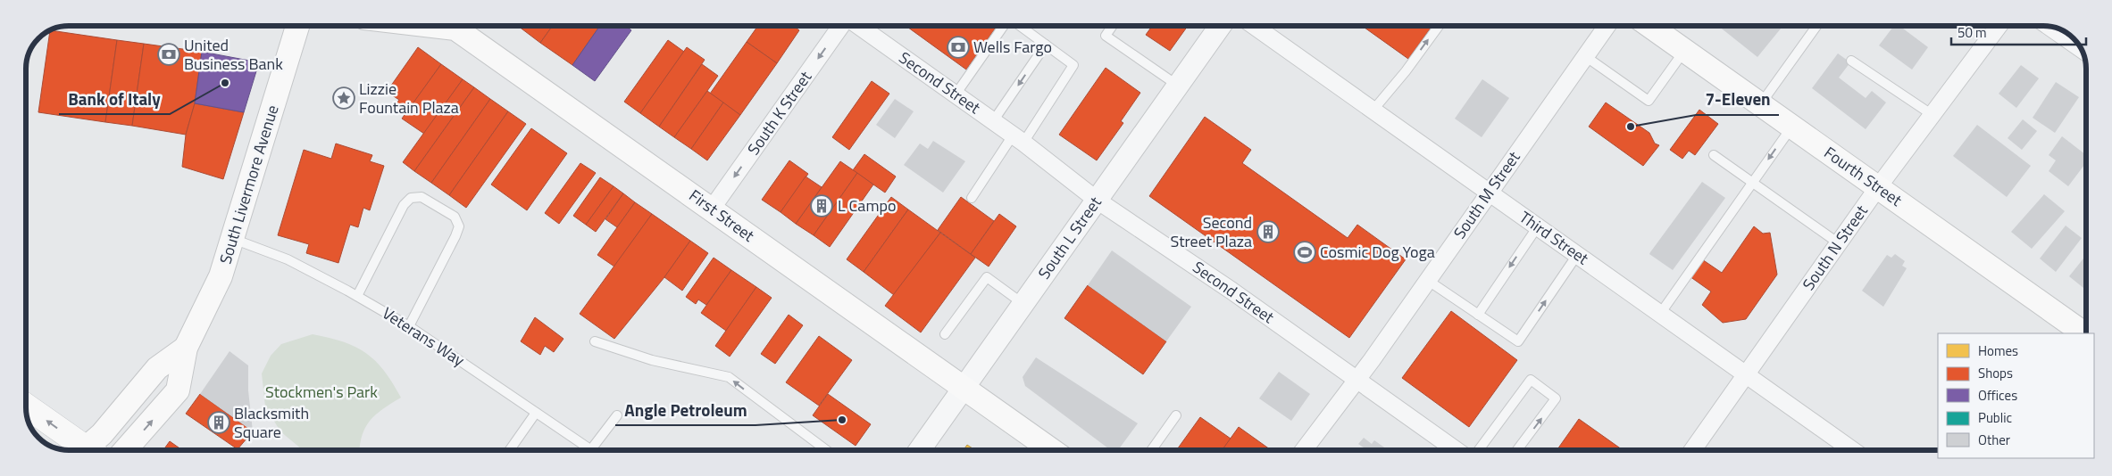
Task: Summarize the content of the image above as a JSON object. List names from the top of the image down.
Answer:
{
  "streets": {
    "main road": ["Fourth Street", "South Livermore Avenue", "First Street"],
    "street": [
      "Second Street",
      "South K Street",
      "South M Street",
      "South L Street",
      "Third Street",
      "South N Street"
    ],
    "lane": ["Veterans Way"]
  },
  "crossings": [
    ["Second Street", "South M Street"],
    ["Second Street", "South L Street"],
    ["South K Street", "First Street"],
    ["Fourth Street", "South N Street"],
    ["South Livermore Avenue", "Veterans Way"],
    ["South M Street", "Third Street"],
    ["First Street", "South L Street"],
    ["Third Street", "South N Street"]
  ],
  "one_way": ["South K Street"],
  "parks": ["Stockmen's Park"],
  "places": {
    "bank": ["Wells Fargo", "United Business Bank"],
    "other": ["Bank of Italy", "7-Eleven", "Angle Petroleum"],
    "place": ["Lizzie Fountain Plaza"],
    "building": ["L Campo", "Second Street Plaza", "Blacksmith Square"],
    "sports": ["Cosmic Dog Yoga"]
  },
  "legend": [
    "Homes",
    "Shops",
    "Offices",
    "Public",
    "Other"
  ],
  "scale_bar": "50 m"
}
